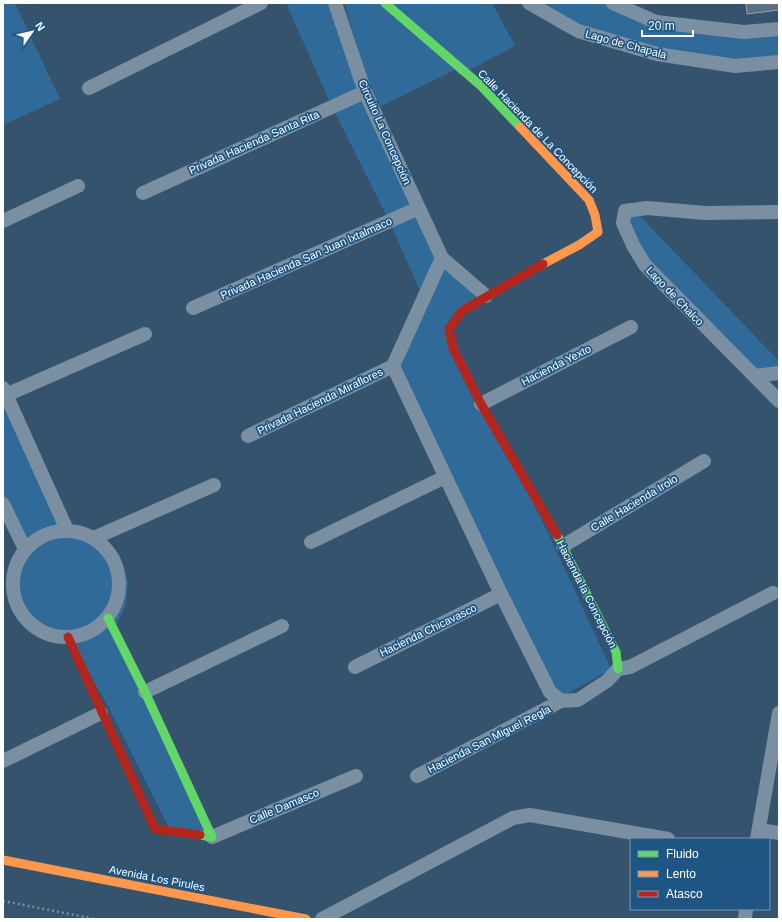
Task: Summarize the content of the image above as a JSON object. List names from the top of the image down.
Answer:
{
  "streets": {
    "street": [
      "Lago de Chapala",
      "Calle Hacienda de La Concepción",
      "Circuito La Concepción",
      "Privada Hacienda Santa Rita",
      "Privada Hacienda San Juan Ixtalmaco",
      "Lago de Chalco",
      "Hacienda Yexto",
      "Privada Hacienda Miraflores",
      "Calle Hacienda Irolo",
      "Hacienda la Concepción",
      "Hacienda Chicavasco",
      "Hacienda San Miguel Regla",
      "Calle Damasco",
      "Avenida Los Pirules"
    ]
  },
  "crossings": [
    ["Calle Hacienda de La Concepción", "Hacienda la Concepción"],
    ["Circuito La Concepción", "Privada Hacienda Santa Rita"],
    ["Circuito La Concepción", "Privada Hacienda San Juan Ixtalmaco"],
    ["Hacienda Yexto", "Hacienda la Concepción"],
    ["Calle Hacienda Irolo", "Hacienda la Concepción"]
  ],
  "legend": ["Fluido", "Lento", "Atasco"],
  "scale_bar": "20 m",
  "north": "top right"
}
